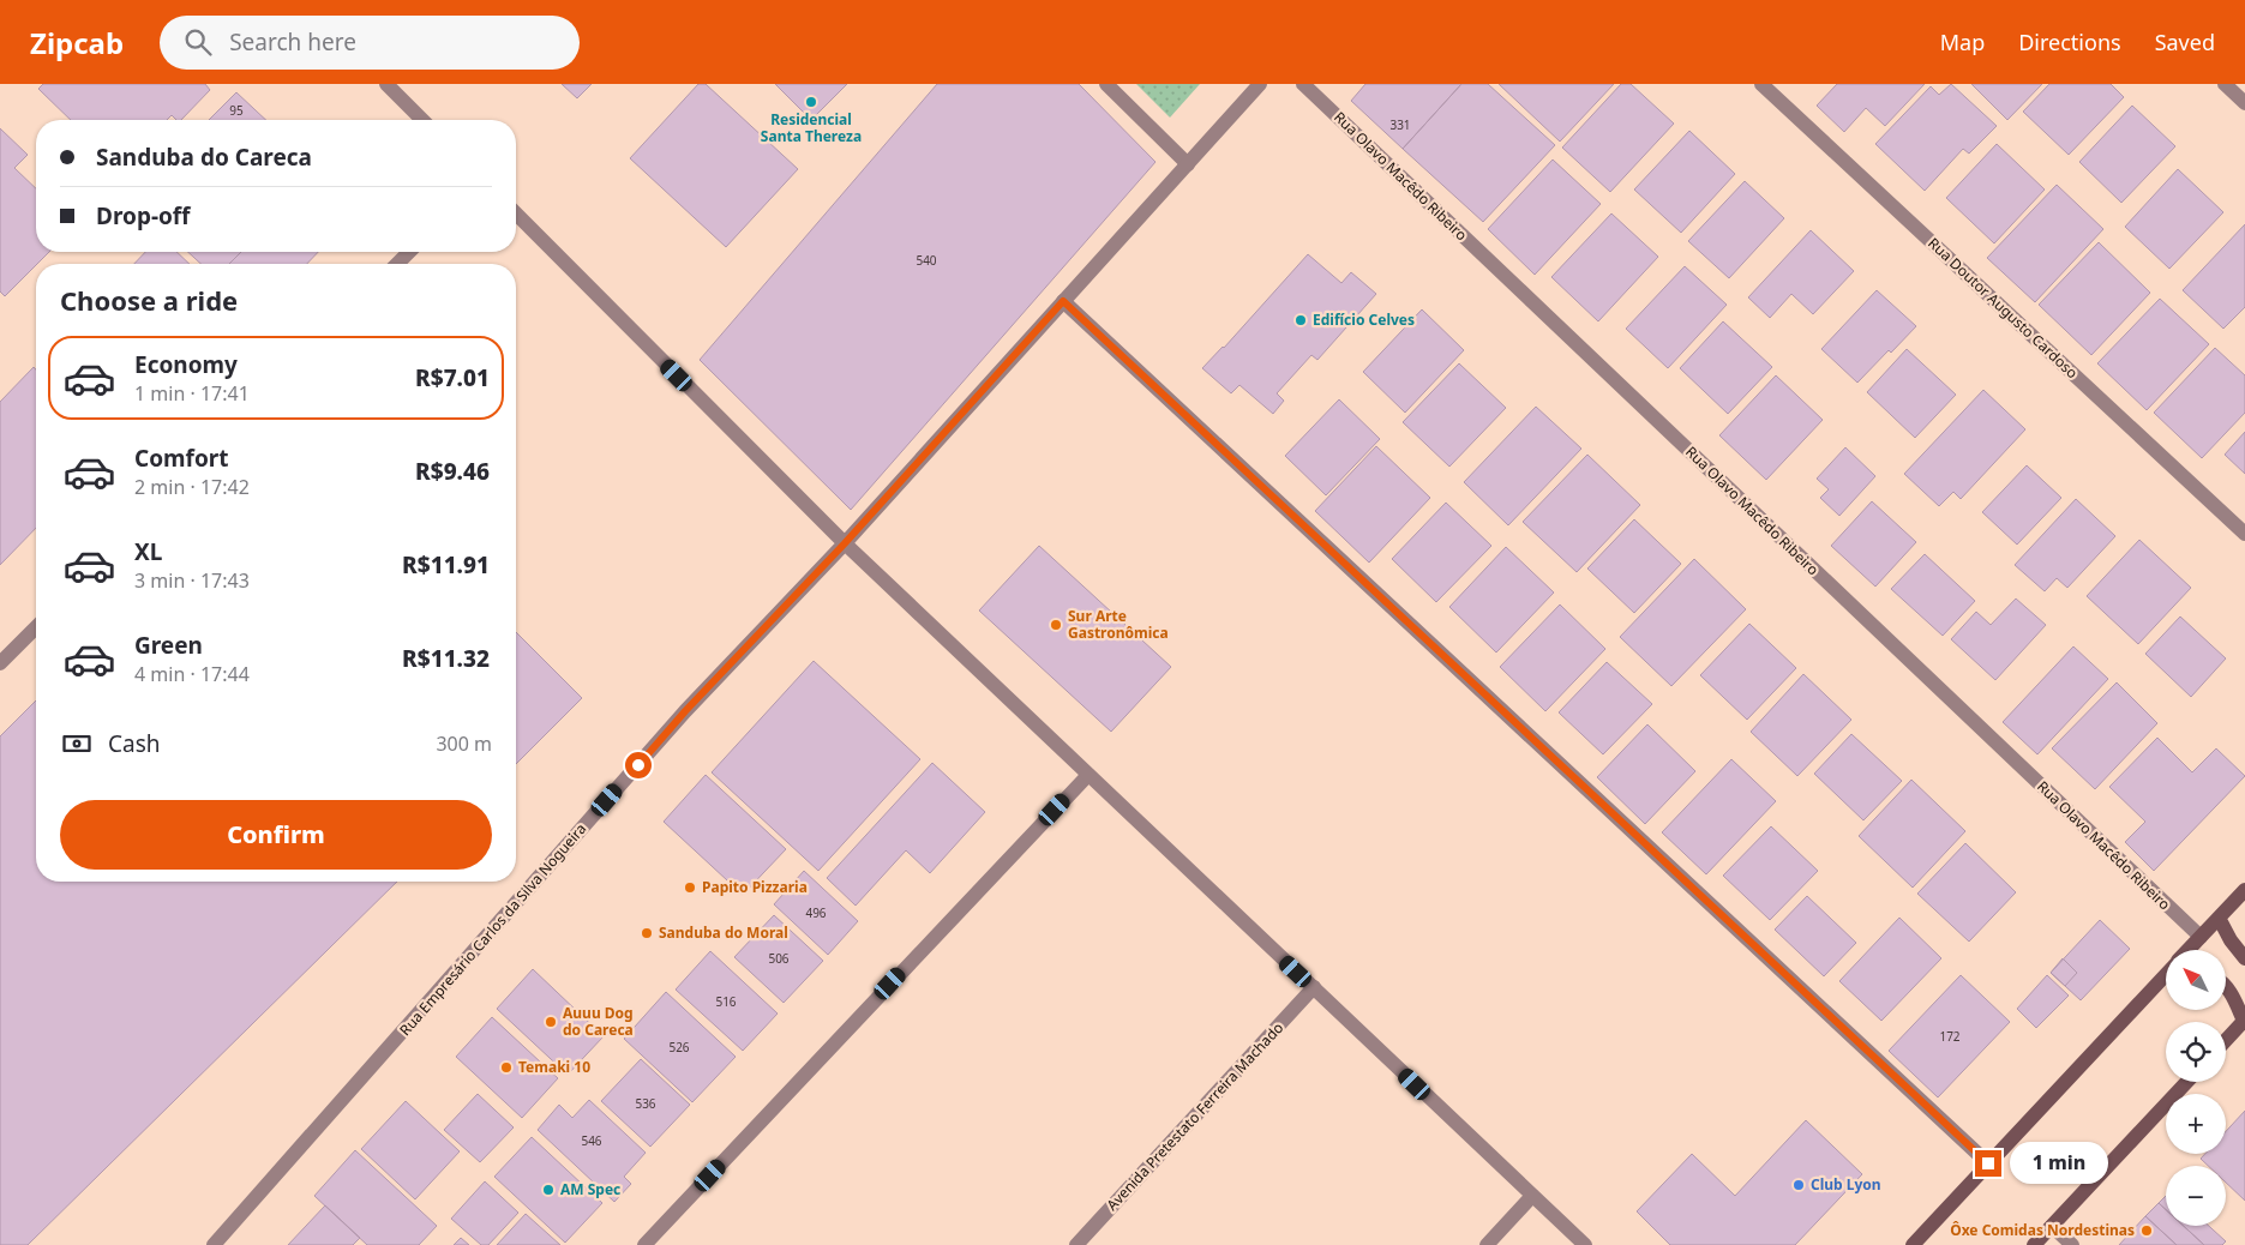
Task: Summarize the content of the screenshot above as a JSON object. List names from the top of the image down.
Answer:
{
  "streets": {
    "street": [
      "Rua Olavo Macêdo Ribeiro",
      "Rua Doutor Augusto Cardoso",
      "Rua Empresário Carlos da Silva Nogueira",
      "Avenida Pretestato Ferreira Machado"
    ]
  },
  "places": [
    "Residencial Santa Thereza",
    "Edifício Celves",
    "Sur Arte Gastronômica",
    "Papito Pizzaria",
    "Sanduba do Moral",
    "Auuu Dog do Careca",
    "Temaki 10",
    "Club Lyon",
    "AM Spec",
    "Ôxe Comidas Nordestinas"
  ],
  "house_numbers": [
    "95",
    "331",
    "540",
    "496",
    "506",
    "516",
    "172",
    "526",
    "536",
    "546"
  ],
  "north": "top left",
  "page": {
    "header": "Zipcab",
    "search": "Search here",
    "nav": ["Map", "Directions", "Saved"],
    "banner": ["Sanduba do Careca", "Drop-off"],
    "heading": "Choose a ride",
    "list": [
      {
        "name": "Economy",
        "note": "1 min · 17:41",
        "value": "R$7.01"
      },
      {
        "name": "Comfort",
        "note": "2 min · 17:42",
        "value": "R$9.46"
      },
      {
        "name": "XL",
        "note": "3 min · 17:43",
        "value": "R$11.91"
      },
      {
        "name": "Green",
        "note": "4 min · 17:44",
        "value": "R$11.32"
      }
    ],
    "pay": ["Cash", "300 m"],
    "buttons": "Confirm",
    "map_buttons": ["+", "−"],
    "bubble": "1 min"
  }
}
